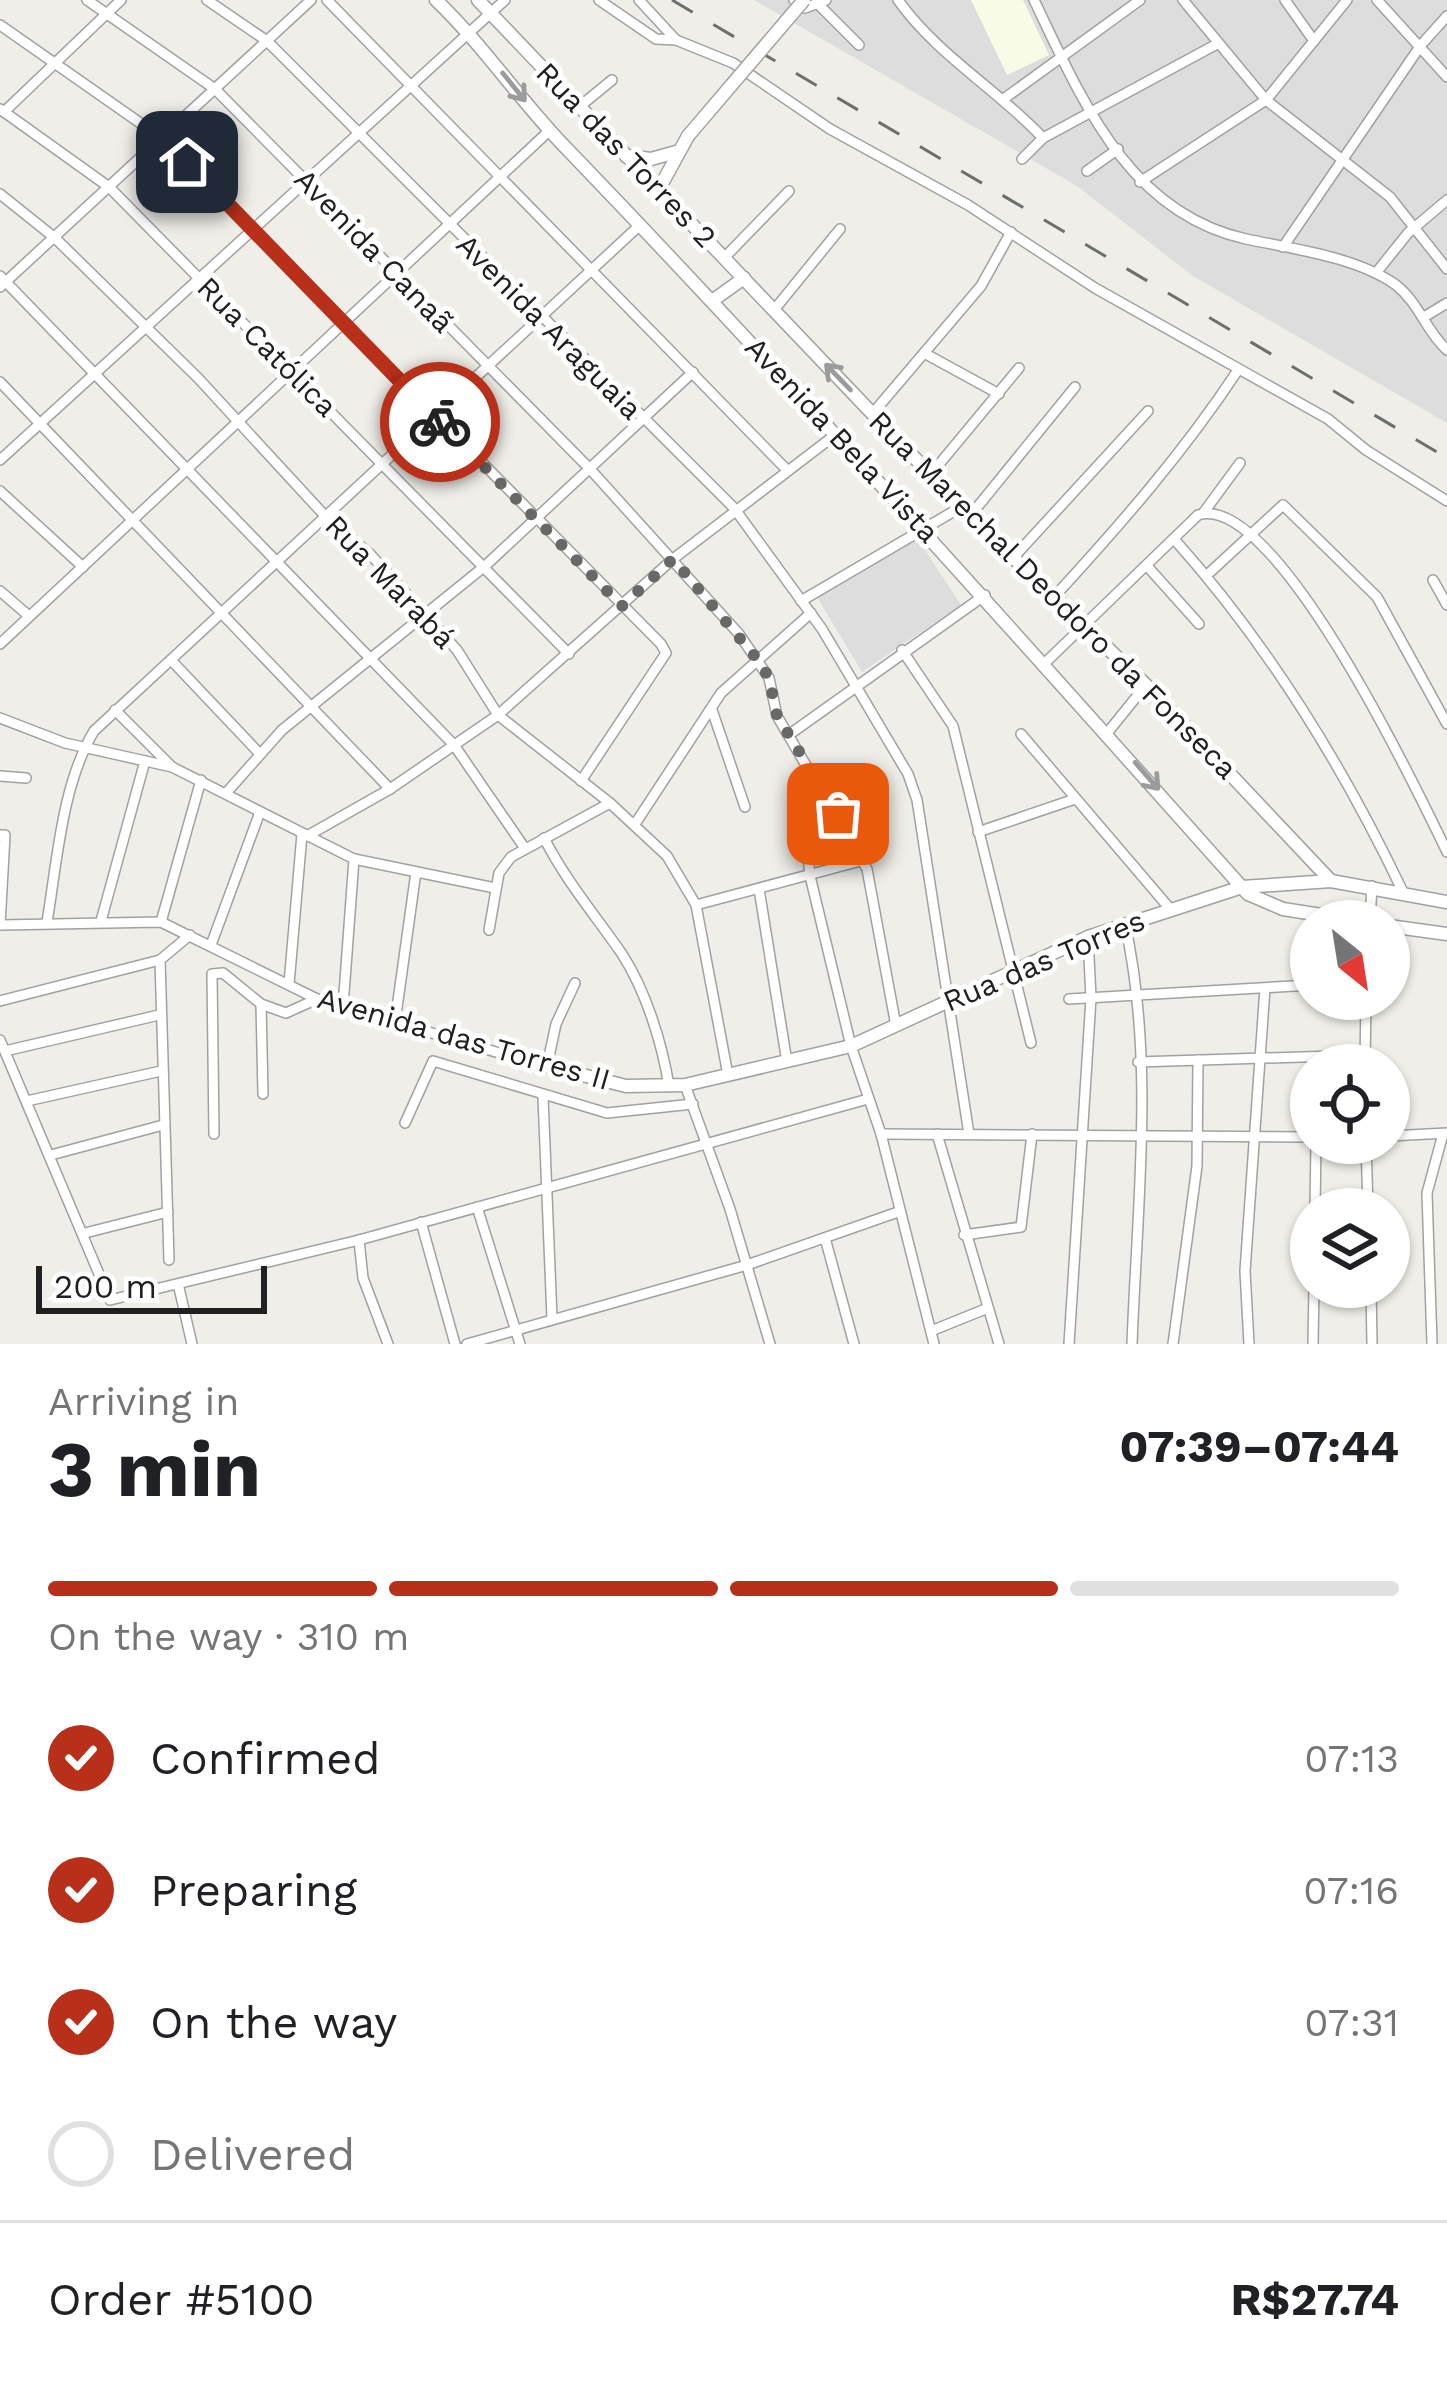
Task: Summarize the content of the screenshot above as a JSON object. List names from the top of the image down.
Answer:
{
  "streets": {
    "street": [
      "Rua das Torres 2",
      "Avenida Canaã",
      "Avenida Araguaia",
      "Rua Católica",
      "Avenida Bela Vista",
      "Rua Marabá",
      "Rua Marechal Deodoro da Fonseca",
      "Rua das Torres",
      "Avenida das Torres II"
    ]
  },
  "crossings": [
    ["Rua das Torres 2", "Rua Marechal Deodoro da Fonseca"],
    ["Avenida Canaã", "Rua das Torres"],
    ["Avenida Araguaia", "Rua das Torres"],
    ["Avenida Bela Vista", "Rua das Torres"],
    ["Rua Marabá", "Avenida das Torres II"],
    ["Rua Marechal Deodoro da Fonseca", "Rua das Torres"],
    ["Rua das Torres", "Avenida das Torres II"]
  ],
  "scale_bar": "200 m",
  "north": "bottom right",
  "page": {
    "scale": "200 m",
    "heading": ["3 min", "Arriving in", "07:39–07:44"],
    "panel": ["Order #5100", "R$27.74"],
    "bar": "On the way · 310 m",
    "list": [
      ["Confirmed", "07:13"],
      ["Preparing", "07:16"],
      ["On the way", "07:31"],
      "Delivered"
    ]
  }
}
